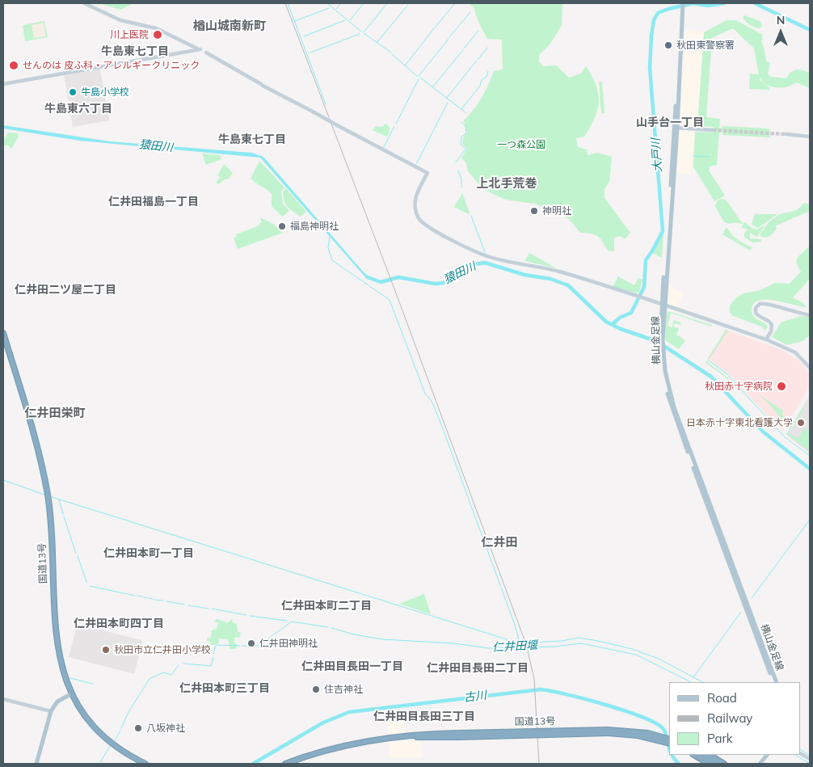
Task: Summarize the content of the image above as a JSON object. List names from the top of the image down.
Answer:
{
  "streets": {
    "highway": ["国道13号"],
    "main road": ["横山金足線"]
  },
  "districts": [
    "楢山城南新町",
    "牛島東七丁目",
    "牛島東六丁目",
    "山手台一丁目",
    "牛島東七丁目",
    "上北手荒巻",
    "仁井田福島一丁目",
    "仁井田二ツ屋二丁目",
    "仁井田栄町",
    "仁井田",
    "仁井田本町一丁目",
    "仁井田本町二丁目",
    "仁井田本町四丁目",
    "仁井田目長田一丁目",
    "仁井田目長田二丁目",
    "仁井田本町三丁目",
    "仁井田目長田三丁目"
  ],
  "water": [
    "猿田川",
    "大戸川",
    "仁井田堰",
    "古川"
  ],
  "parks": ["一つ森公園"],
  "places": [
    "川上医院",
    "秋田東警察署",
    "せんのは 皮ふ科・アレルギークリニック",
    "牛島小学校",
    "神明社",
    "福島神明社",
    "秋田赤十字病院",
    "日本赤十字東北看護大学",
    "仁井田神明社",
    "秋田市立仁井田小学校",
    "住吉神社",
    "八坂神社"
  ],
  "legend": ["Road", "Railway", "Park"],
  "north": "top"
}
